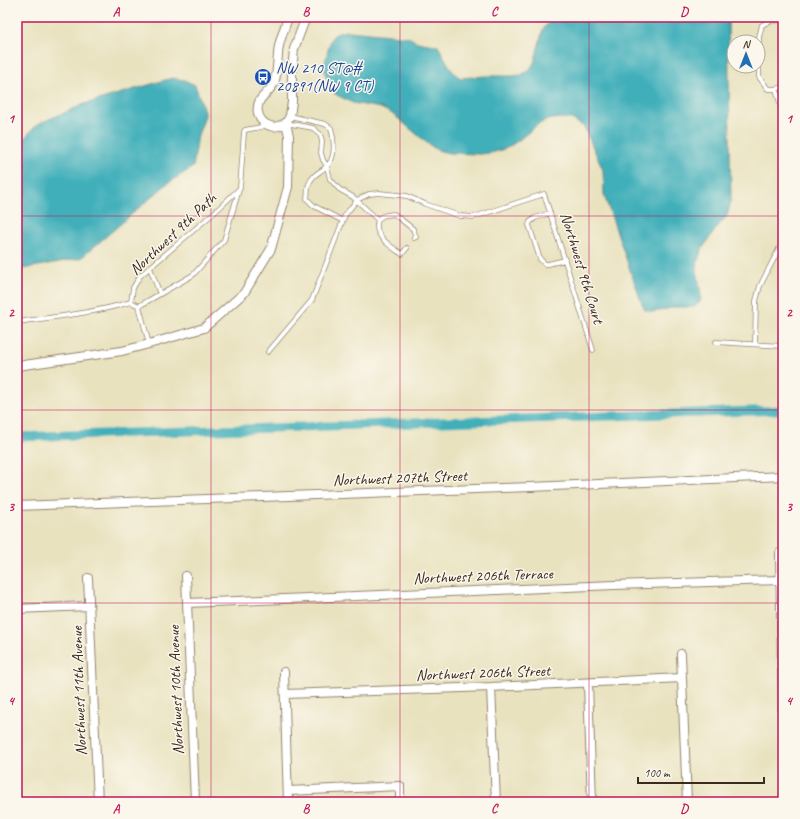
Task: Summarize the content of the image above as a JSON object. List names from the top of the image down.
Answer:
{
  "streets": {
    "street": [
      "Northwest 207th Street",
      "Northwest 206th Terrace",
      "Northwest 206th Street",
      "Northwest 10th Avenue",
      "Northwest 11th Avenue"
    ],
    "lane": ["Northwest 9th Path", "Northwest 9th Court"]
  },
  "crossings": [
    ["Northwest 206th Terrace", "Northwest 10th Avenue"]
  ],
  "places": {
    "bus stop": ["NW 210 ST@# 20891(NW 9 CT)"]
  },
  "scale_bar": "100 m",
  "north": "top",
  "grid": {
    "columns": [
      "A",
      "B",
      "C",
      "D"
    ],
    "rows": [
      "1",
      "2",
      "3",
      "4"
    ]
  }
}
